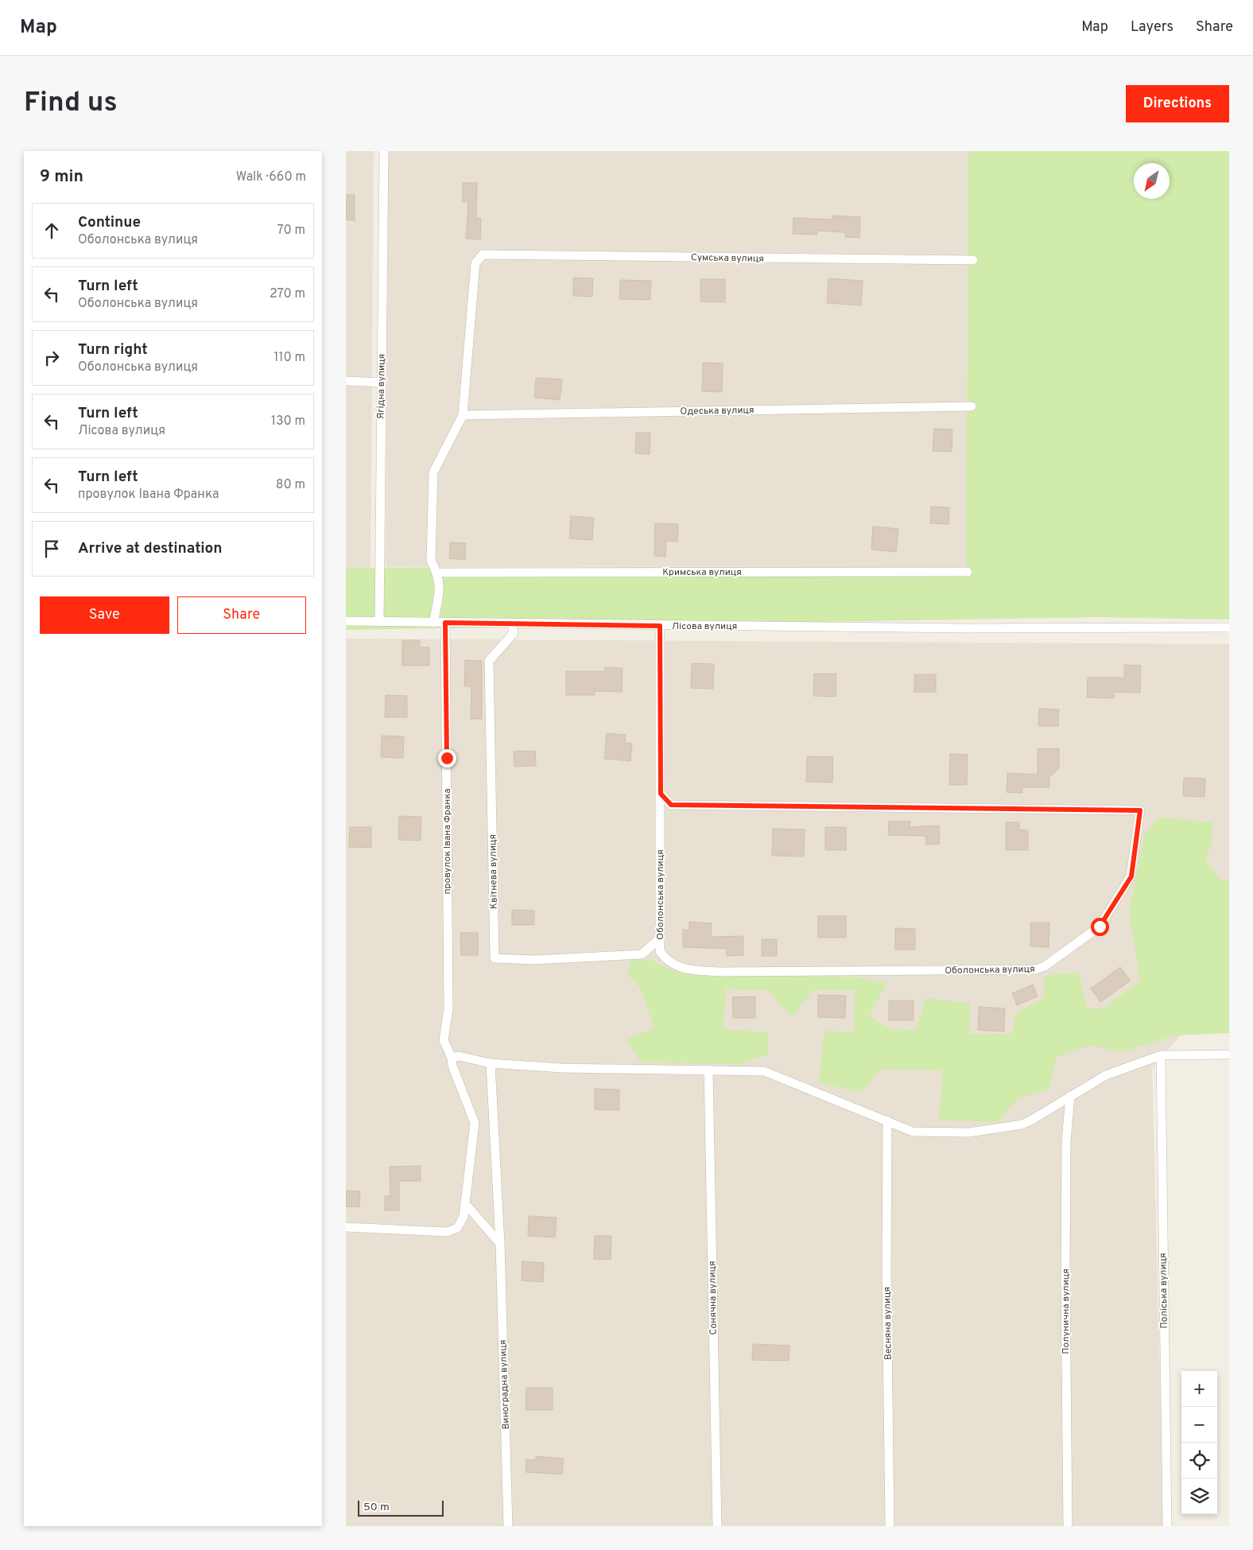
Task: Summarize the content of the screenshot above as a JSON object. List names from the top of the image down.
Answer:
{
  "streets": {
    "street": [
      "Сумська вулиця",
      "Ягідна вулиця",
      "Одеська вулиця",
      "Кримська вулиця",
      "Лісова вулиця",
      "провулок Івана Франка",
      "Квітнева вулиця",
      "Оболонська вулиця",
      "Поліська вулиця",
      "Сонячна вулиця",
      "Полунична вулиця",
      "Весняна вулиця",
      "Виноградна вулиця"
    ]
  },
  "crossings": [
    ["Сумська вулиця", "Одеська вулиця"],
    ["Ягідна вулиця", "Лісова вулиця"],
    ["Лісова вулиця", "провулок Івана Франка"],
    ["Лісова вулиця", "Квітнева вулиця"],
    ["Лісова вулиця", "Оболонська вулиця"],
    ["Квітнева вулиця", "Оболонська вулиця"]
  ],
  "scale_bar": "50 m",
  "north": "bottom left",
  "page": {
    "header": "Map",
    "nav": ["Map", "Layers", "Share"],
    "buttons": [
      "Directions",
      ["Save", "Share"]
    ],
    "title": "Find us",
    "heading": ["9 min", "Walk · 660 m"],
    "list": [
      ["Continue", "Оболонська вулиця", "70 m"],
      ["Turn left", "Оболонська вулиця", "270 m"],
      ["Turn right", "Оболонська вулиця", "110 m"],
      ["Turn left", "Лісова вулиця", "130 m"],
      ["Turn left", "провулок Івана Франка", "80 m"],
      "Arrive at destination"
    ],
    "map_buttons": ["+", "−"],
    "scale": "50 m"
  }
}
